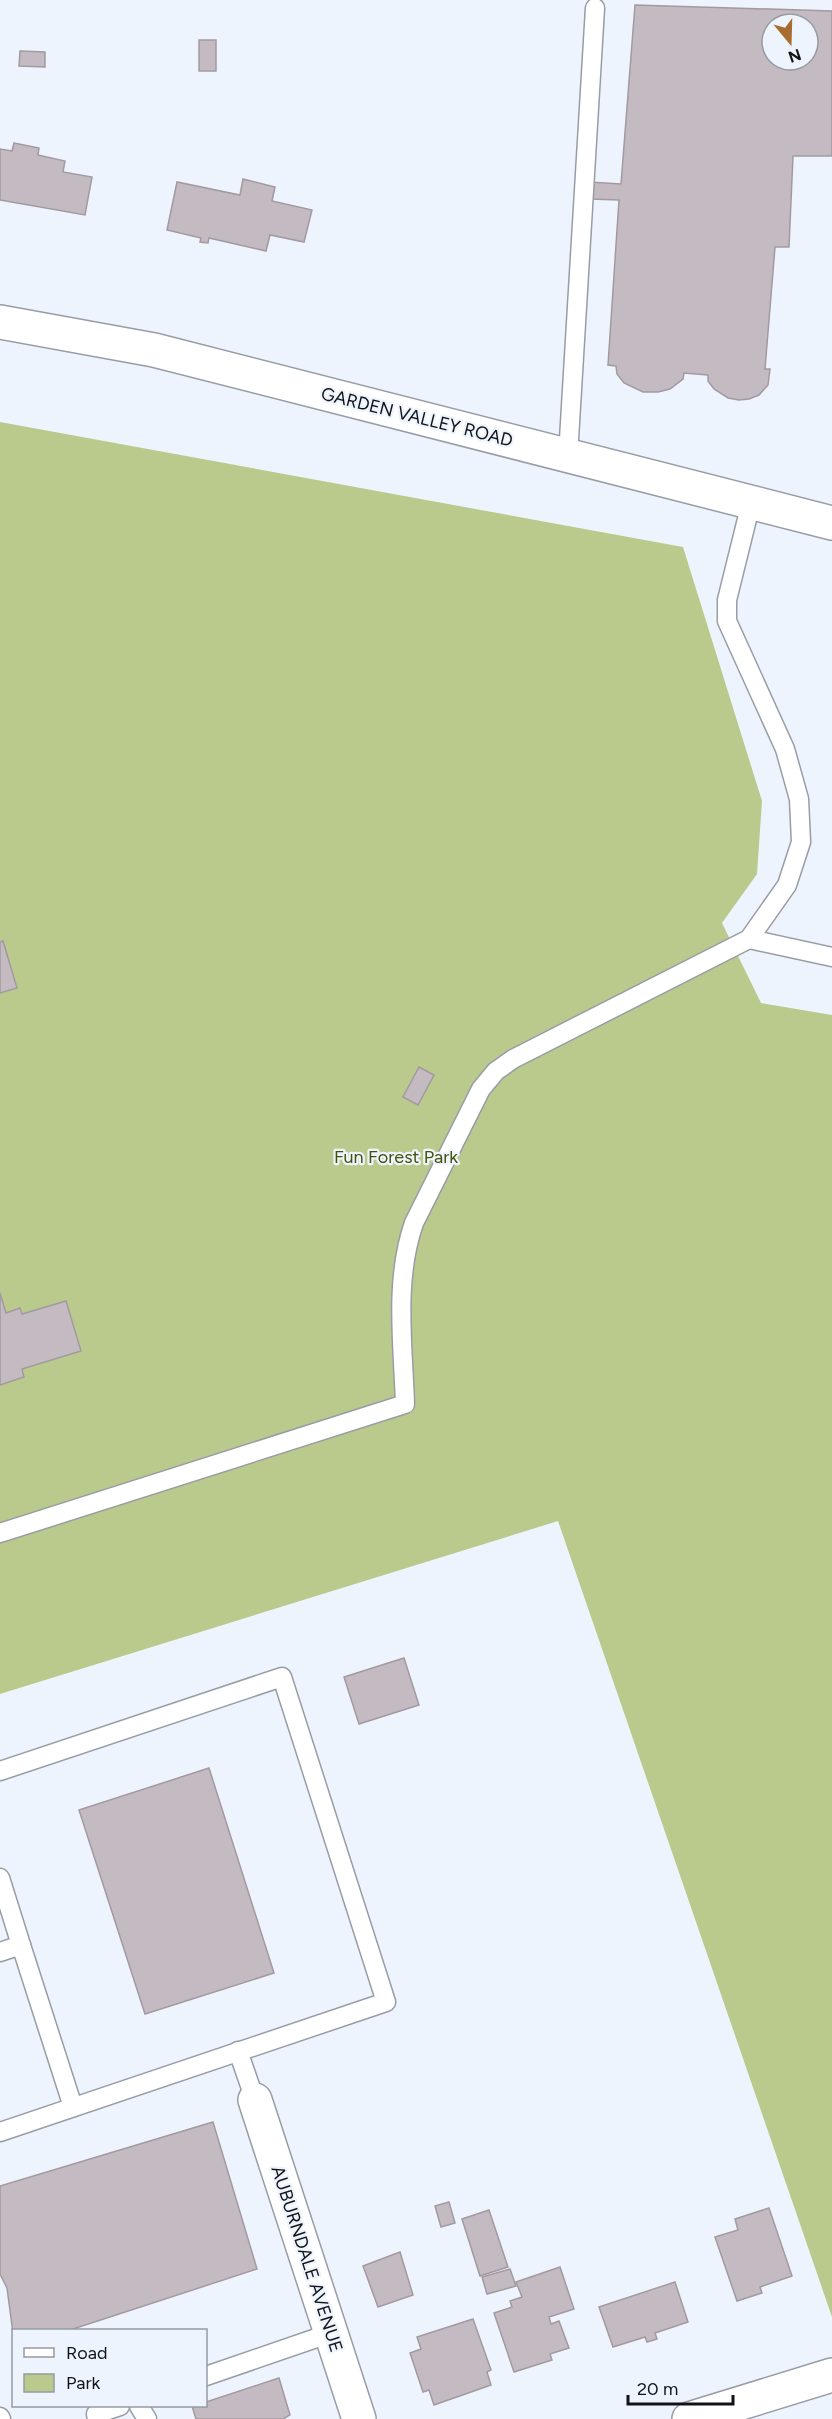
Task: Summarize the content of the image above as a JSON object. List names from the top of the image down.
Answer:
{
  "streets": {
    "street": ["GARDEN VALLEY ROAD", "AUBURNDALE AVENUE"]
  },
  "parks": ["Fun Forest Park"],
  "legend": ["Road", "Park"],
  "scale_bar": "20 m",
  "north": "bottom"
}
